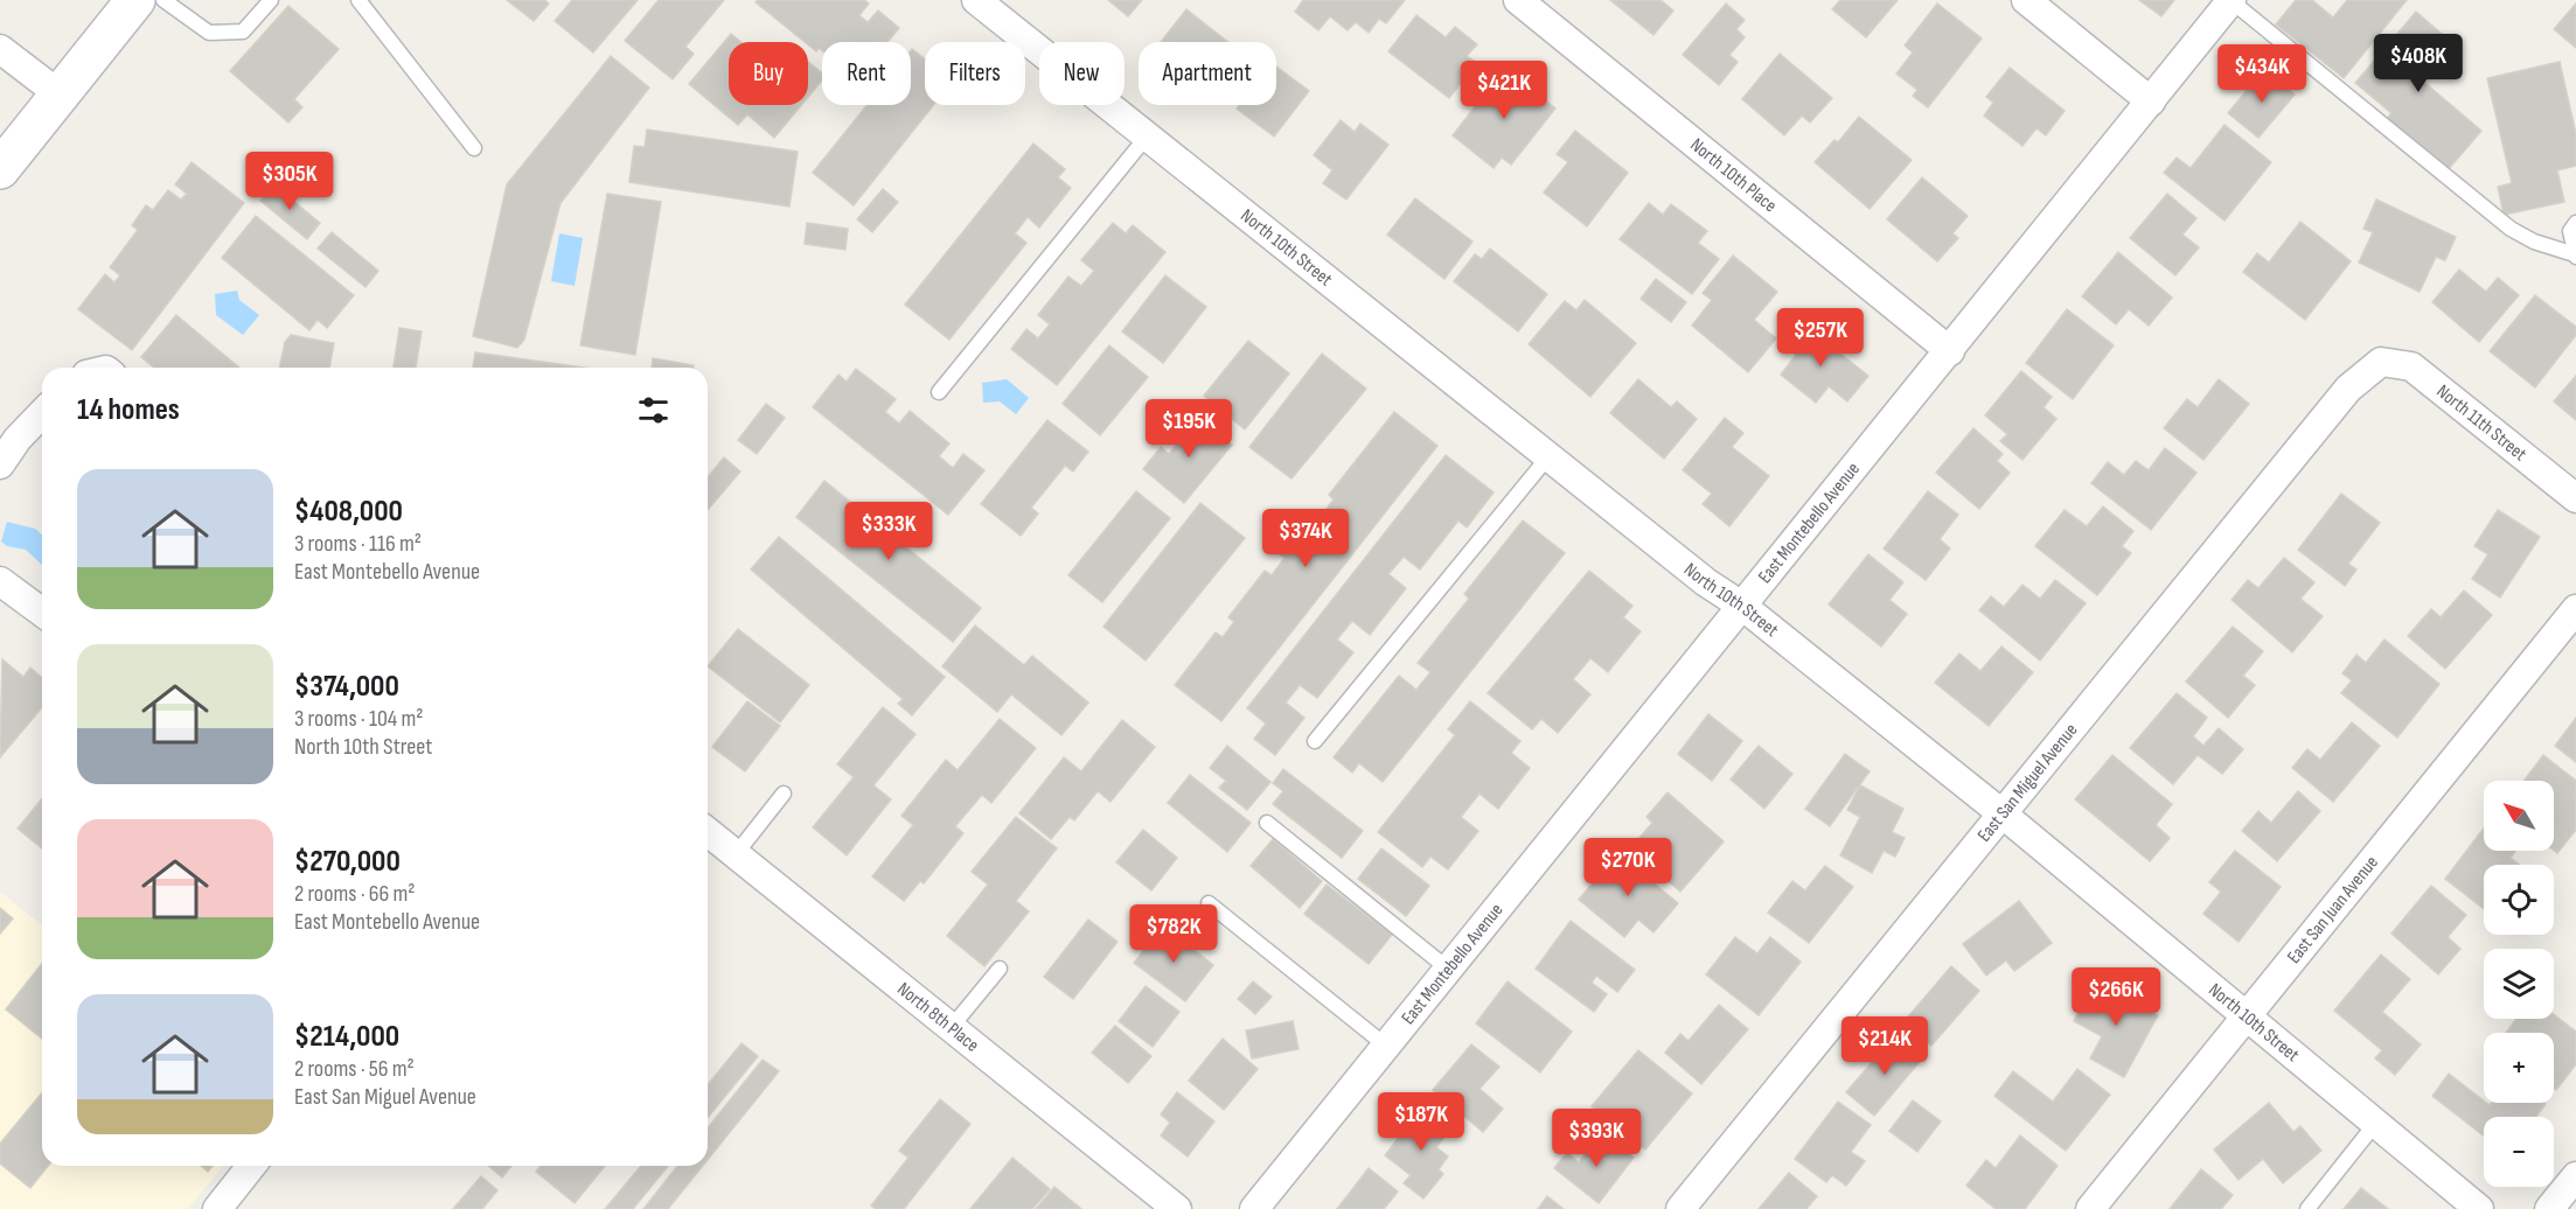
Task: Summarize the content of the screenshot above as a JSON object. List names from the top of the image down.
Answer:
{
  "streets": {
    "street": [
      "North 10th Place",
      "North 10th Street",
      "North 11th Street",
      "East Montebello Avenue",
      "East San Miguel Avenue",
      "East San Juan Avenue",
      "North 8th Place"
    ]
  },
  "crossings": [
    ["North 10th Place", "East Montebello Avenue"],
    ["North 10th Street", "East Montebello Avenue"],
    ["North 10th Street", "East San Miguel Avenue"],
    ["North 10th Street", "East San Juan Avenue"],
    ["North 11th Street", "East San Miguel Avenue"]
  ],
  "north": "top left",
  "page": {
    "price": [
      "$408K",
      "$434K",
      "$421K",
      "$305K",
      "$257K",
      "$195K",
      "$333K",
      "$374K",
      "$270K",
      "$782K",
      "$266K",
      "$214K",
      "$187K",
      "$393K"
    ],
    "chip": [
      "Buy",
      "Rent",
      "Filters",
      "New",
      "Apartment"
    ],
    "heading": "14 homes",
    "list": [
      {
        "name": "$408,000",
        "note": "3 rooms · 116 m² · East Montebello Avenue"
      },
      {
        "name": "$374,000",
        "note": "3 rooms · 104 m² · North 10th Street"
      },
      {
        "name": "$270,000",
        "note": "2 rooms · 66 m² · East Montebello Avenue"
      },
      {
        "name": "$214,000",
        "note": "2 rooms · 56 m² · East San Miguel Avenue"
      }
    ],
    "map_buttons": ["+", "−"]
  }
}
